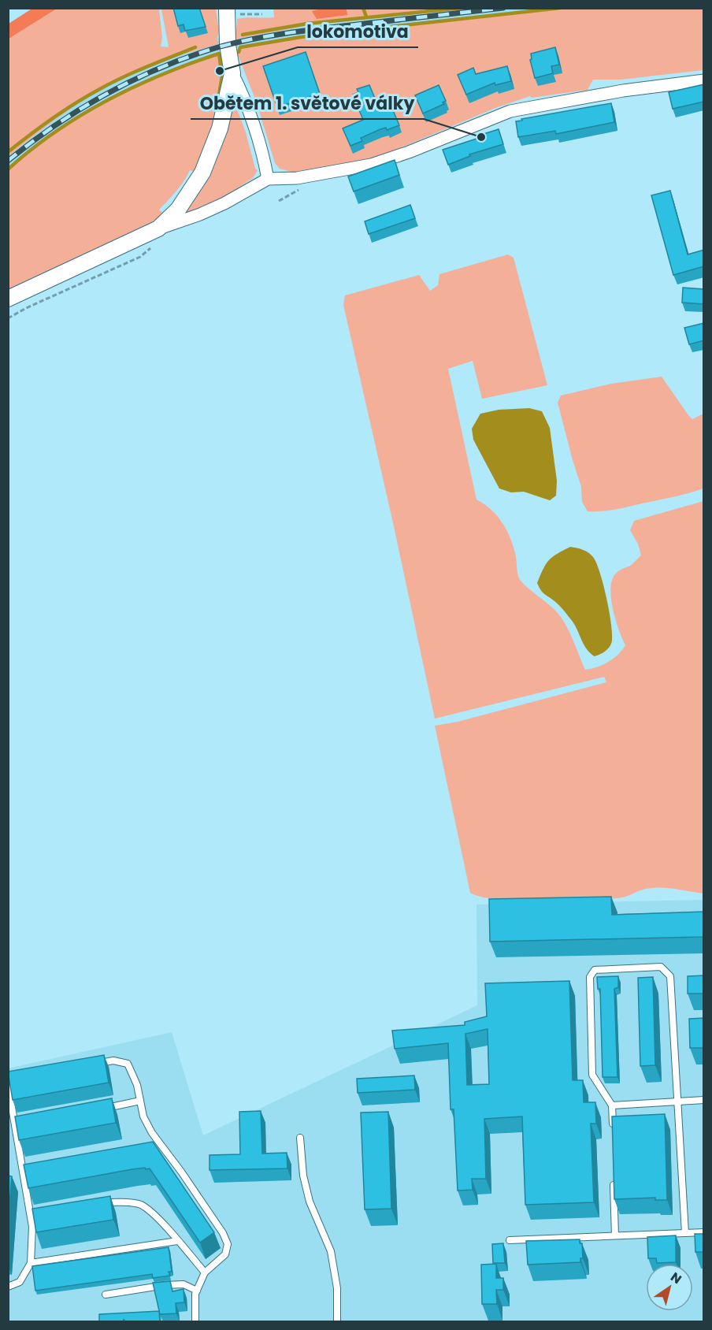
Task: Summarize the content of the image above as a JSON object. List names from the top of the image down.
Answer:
{
  "places": ["lokomotiva", "Obětem 1. světové války"],
  "north": "top right"
}
